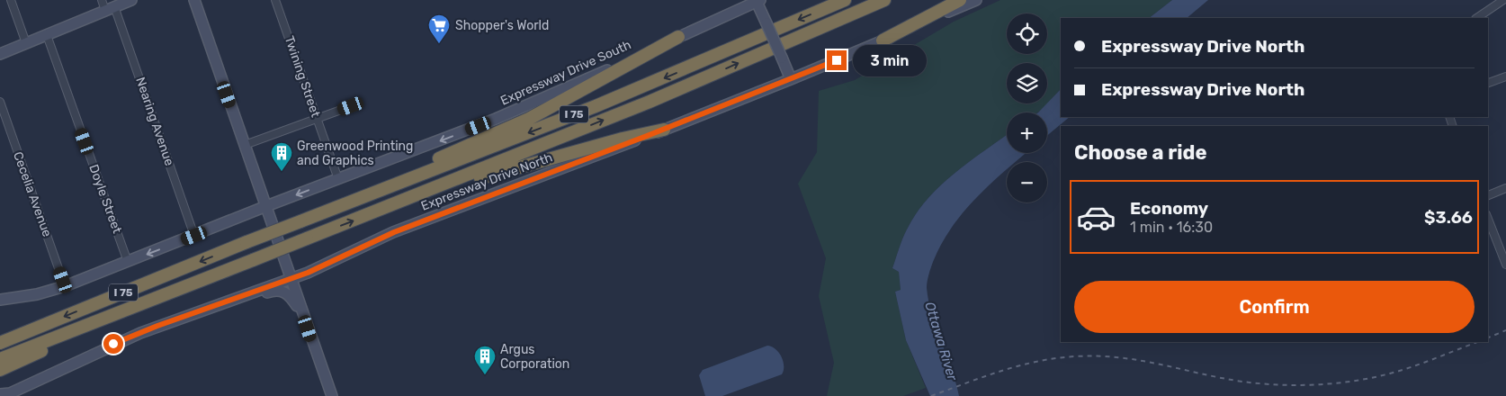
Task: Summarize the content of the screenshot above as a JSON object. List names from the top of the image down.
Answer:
{
  "streets": {
    "highway": ["I 75"],
    "main road": ["Expressway Drive South", "Expressway Drive North"],
    "street": [
      "Twining Street",
      "Nearing Avenue",
      "Cecelia Avenue",
      "Doyle Street"
    ]
  },
  "crossings": [
    ["Expressway Drive South", "Twining Street"],
    ["Expressway Drive South", "Nearing Avenue"],
    ["Expressway Drive South", "Cecelia Avenue"],
    ["Expressway Drive South", "Doyle Street"]
  ],
  "one_way": ["Expressway Drive South"],
  "water": ["Ottawa River"],
  "places": {
    "supermarket": ["Shopper's World"],
    "building": ["Greenwood Printing and Graphics", "Argus Corporation"]
  },
  "page": {
    "map_buttons": ["+", "−"],
    "banner": ["Expressway Drive North", "Expressway Drive North"],
    "bubble": "3 min",
    "heading": "Choose a ride",
    "list": [
      {
        "name": "Economy",
        "note": "1 min · 16:30",
        "value": "$3.66"
      }
    ],
    "buttons": "Confirm"
  }
}
